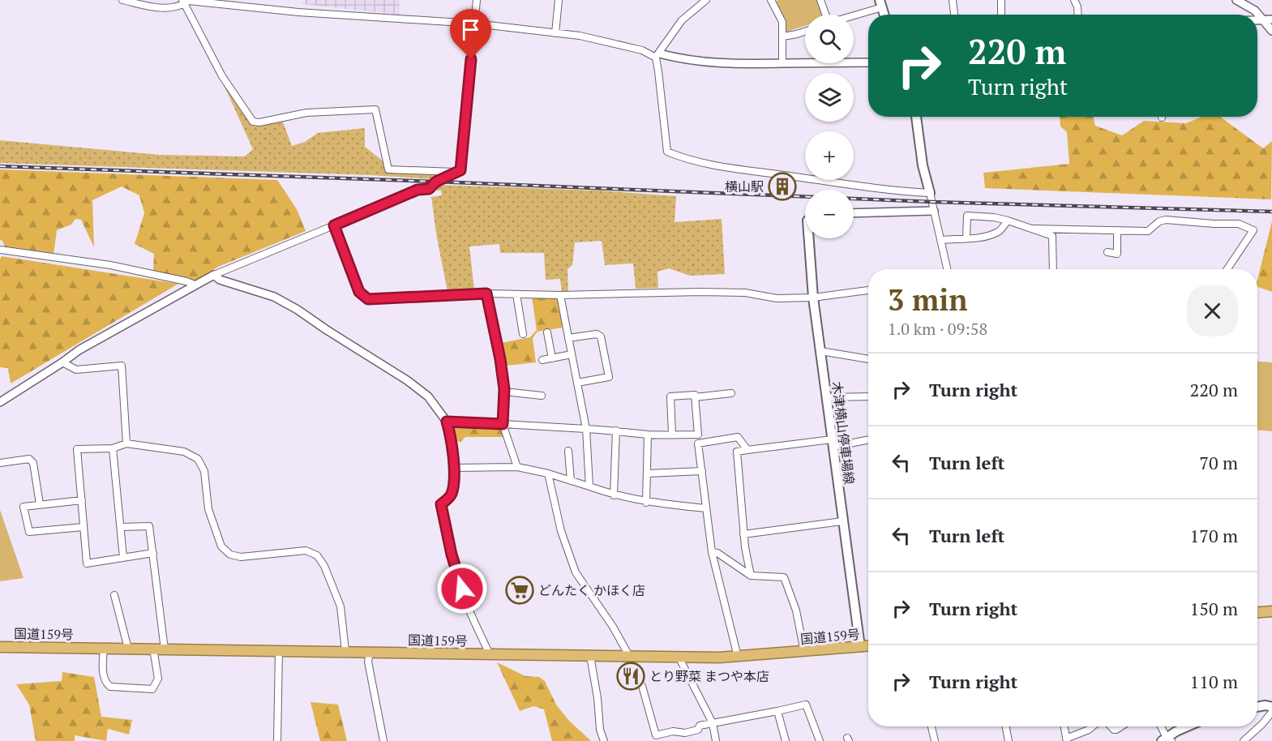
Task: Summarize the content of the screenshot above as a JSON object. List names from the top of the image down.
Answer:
{
  "streets": {
    "highway": ["国道159号"],
    "main road": ["木津横山停車場線"]
  },
  "crossings": [
    ["木津横山停車場線", "国道159号"]
  ],
  "places": {
    "building": ["横山駅"],
    "supermarket": ["どんたく かほく店"],
    "restaurant": ["とり野菜 まつや本店"]
  },
  "page": {
    "map_buttons": ["+", "−"],
    "turn": ["220 m", "Turn right"],
    "heading": ["3 min", "1.0 km · 09:58"],
    "list": [
      {
        "name": "Turn right",
        "value": "220 m"
      },
      {
        "name": "Turn left",
        "value": "70 m"
      },
      {
        "name": "Turn left",
        "value": "170 m"
      },
      {
        "name": "Turn right",
        "value": "150 m"
      },
      {
        "name": "Turn right",
        "value": "110 m"
      }
    ]
  }
}
